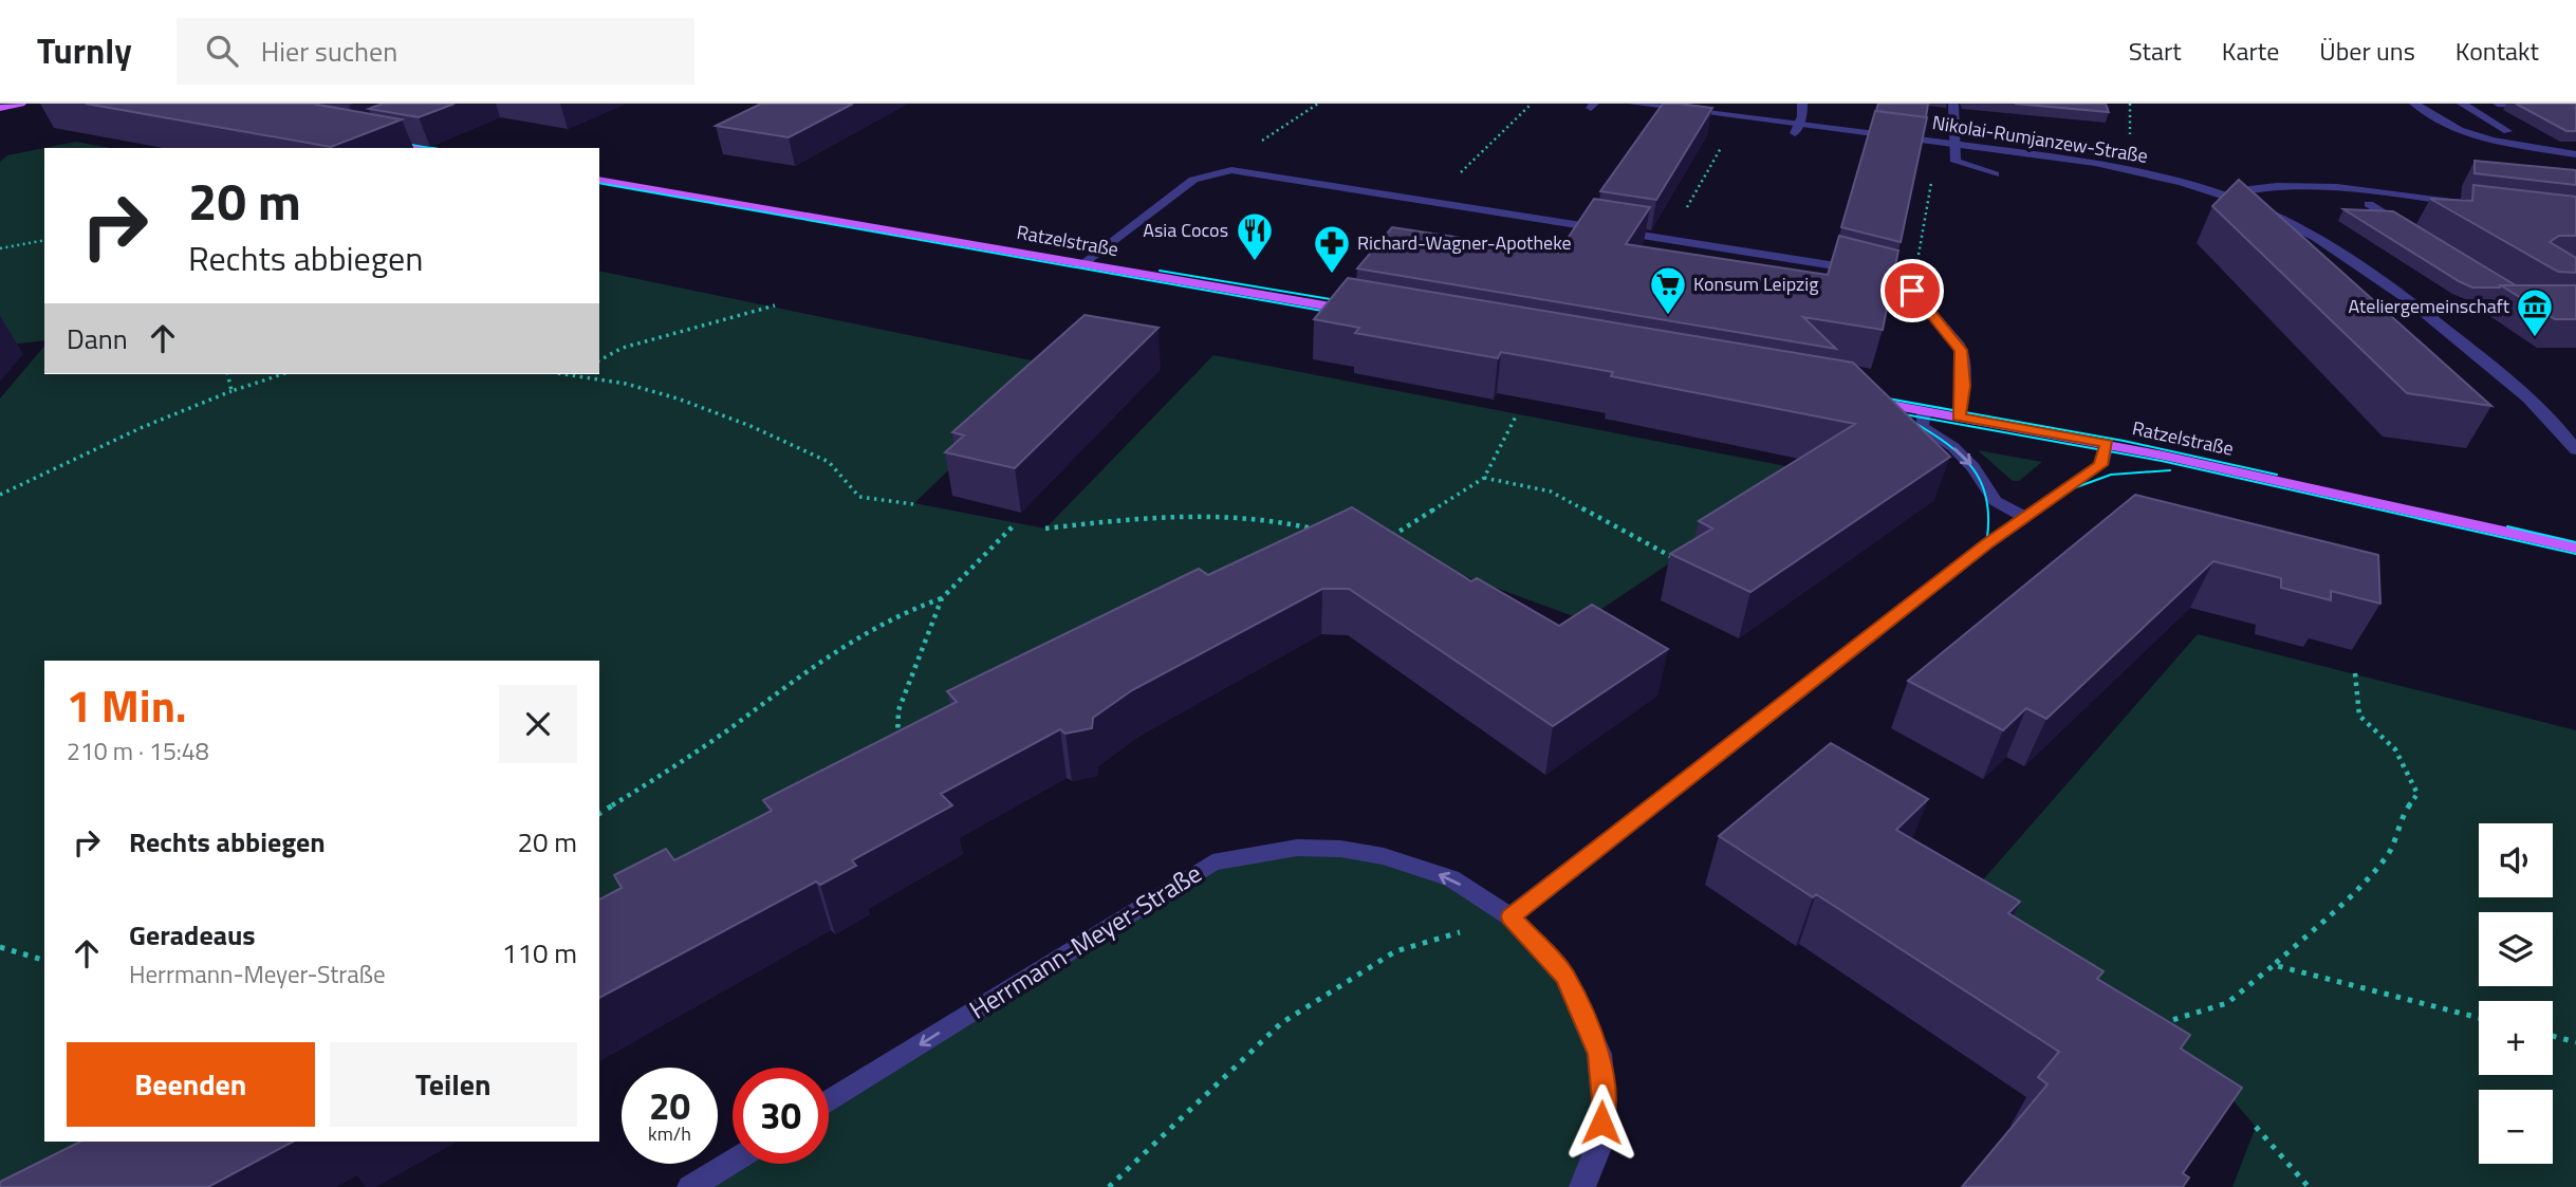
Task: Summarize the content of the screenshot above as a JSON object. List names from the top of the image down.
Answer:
{
  "streets": {
    "main road": ["Ratzelstraße"],
    "street": ["Nikolai-Rumjanzew-Straße", "Herrmann-Meyer-Straße"]
  },
  "one_way": ["Herrmann-Meyer-Straße"],
  "places": {
    "restaurant": ["Asia Cocos"],
    "pharmacy": ["Richard-Wagner-Apotheke"],
    "supermarket": ["Konsum Leipzig"],
    "museum": ["Ateliergemeinschaft"]
  },
  "page": {
    "header": "Turnly",
    "search": "Hier suchen",
    "nav": [
      "Start",
      "Karte",
      "Über uns",
      "Kontakt"
    ],
    "turn": ["20 m", "Rechts abbiegen"],
    "then": "Dann",
    "heading": ["1 Min.", "210 m · 15:48"],
    "list": [
      {
        "name": "Rechts abbiegen",
        "value": "20 m"
      },
      {
        "name": "Geradeaus",
        "note": "Herrmann-Meyer-Straße",
        "value": "110 m"
      }
    ],
    "map_buttons": ["+", "−"],
    "buttons": ["Beenden", "Teilen"],
    "speed": "20 km/h",
    "limit": "30"
  }
}
